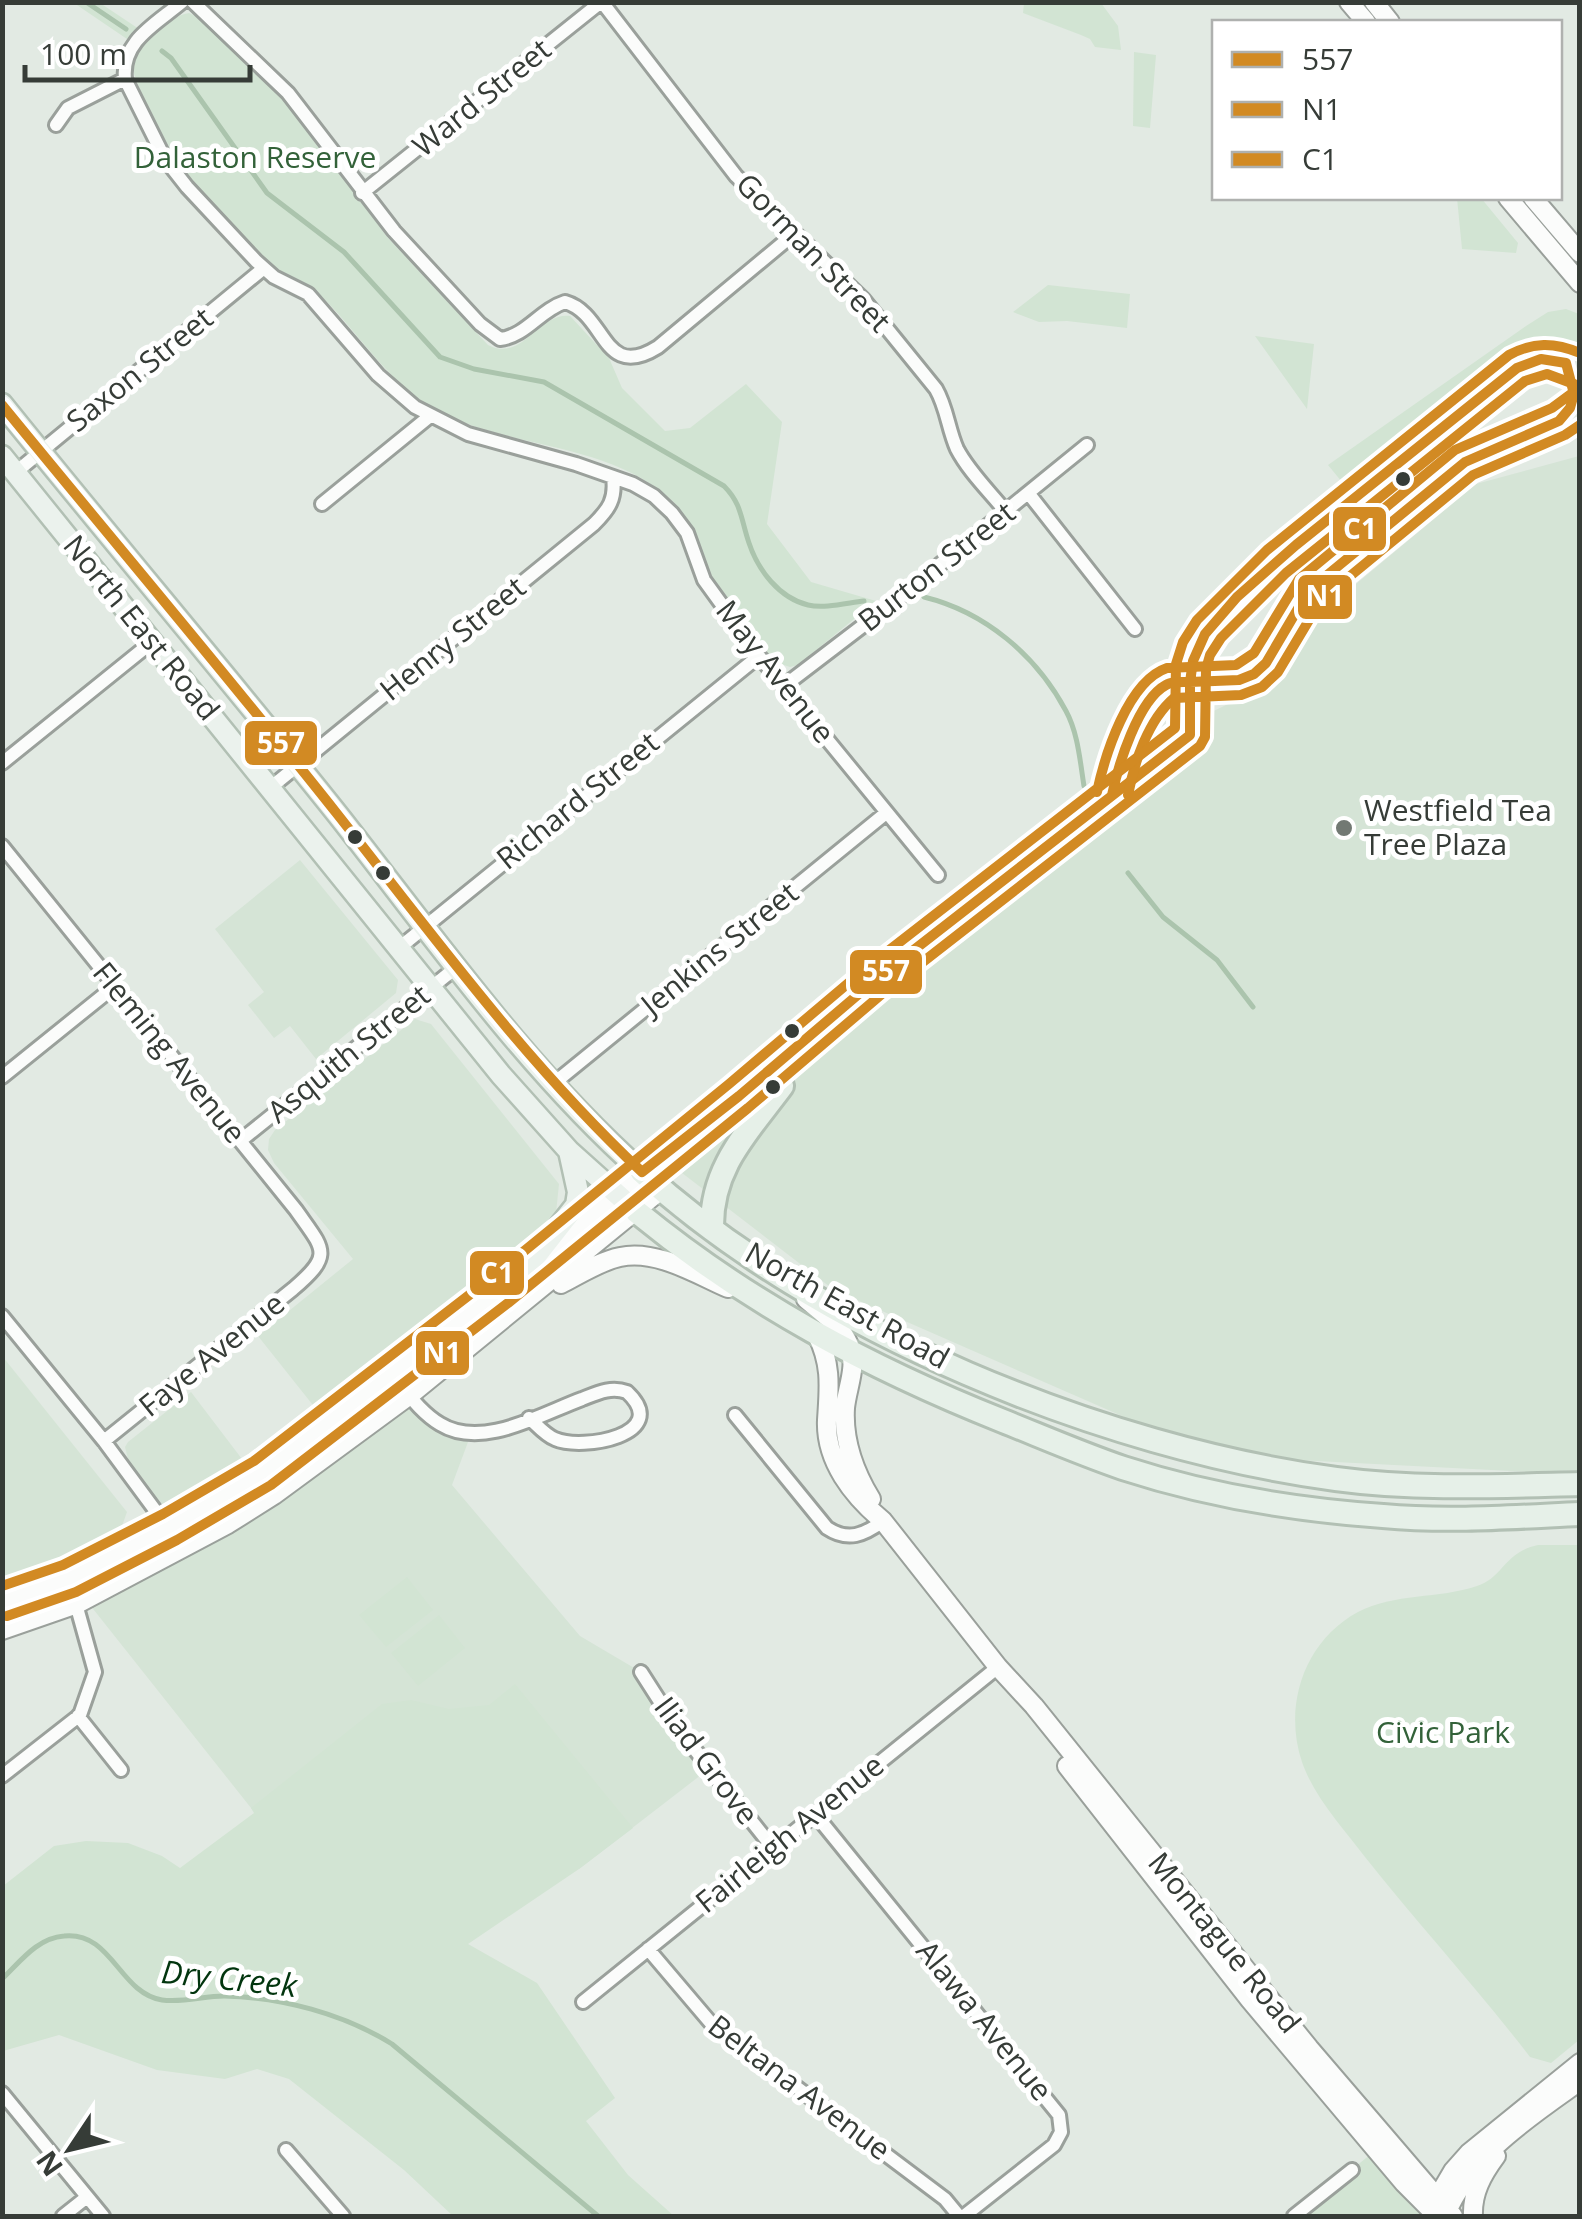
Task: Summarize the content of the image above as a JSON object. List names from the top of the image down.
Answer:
{
  "streets": {
    "highway": ["North East Road"],
    "main road": ["Montague Road"],
    "street": [
      "Ward Street",
      "Gorman Street",
      "Saxon Street",
      "Burton Street",
      "Henry Street",
      "May Avenue",
      "Richard Street",
      "Jenkins Street",
      "Fleming Avenue",
      "Asquith Street",
      "Faye Avenue",
      "Iliad Grove",
      "Fairleigh Avenue",
      "Alawa Avenue",
      "Beltana Avenue"
    ]
  },
  "crossings": [
    ["Ward Street", "Gorman Street"],
    ["Gorman Street", "Burton Street"],
    ["Saxon Street", "North East Road"],
    ["Saxon Street", "May Avenue"],
    ["Burton Street", "May Avenue"],
    ["North East Road", "Henry Street"],
    ["North East Road", "Richard Street"],
    ["North East Road", "Jenkins Street"],
    ["North East Road", "Asquith Street"],
    ["North East Road", "Montague Road"],
    ["Henry Street", "May Avenue"],
    ["May Avenue", "Richard Street"],
    ["May Avenue", "Jenkins Street"],
    ["Fleming Avenue", "Asquith Street"],
    ["Fleming Avenue", "Faye Avenue"],
    ["Iliad Grove", "Fairleigh Avenue"],
    ["Fairleigh Avenue", "Montague Road"],
    ["Fairleigh Avenue", "Alawa Avenue"],
    ["Fairleigh Avenue", "Beltana Avenue"],
    ["Alawa Avenue", "Beltana Avenue"]
  ],
  "water": ["Dry Creek"],
  "parks": ["Dalaston Reserve", "Civic Park"],
  "places": ["Westfield Tea Tree Plaza"],
  "lines": ["transit line C1", "transit line 557", "transit line N1"],
  "legend": ["557", "N1", "C1"],
  "scale_bar": "100 m",
  "north": "bottom left"
}
